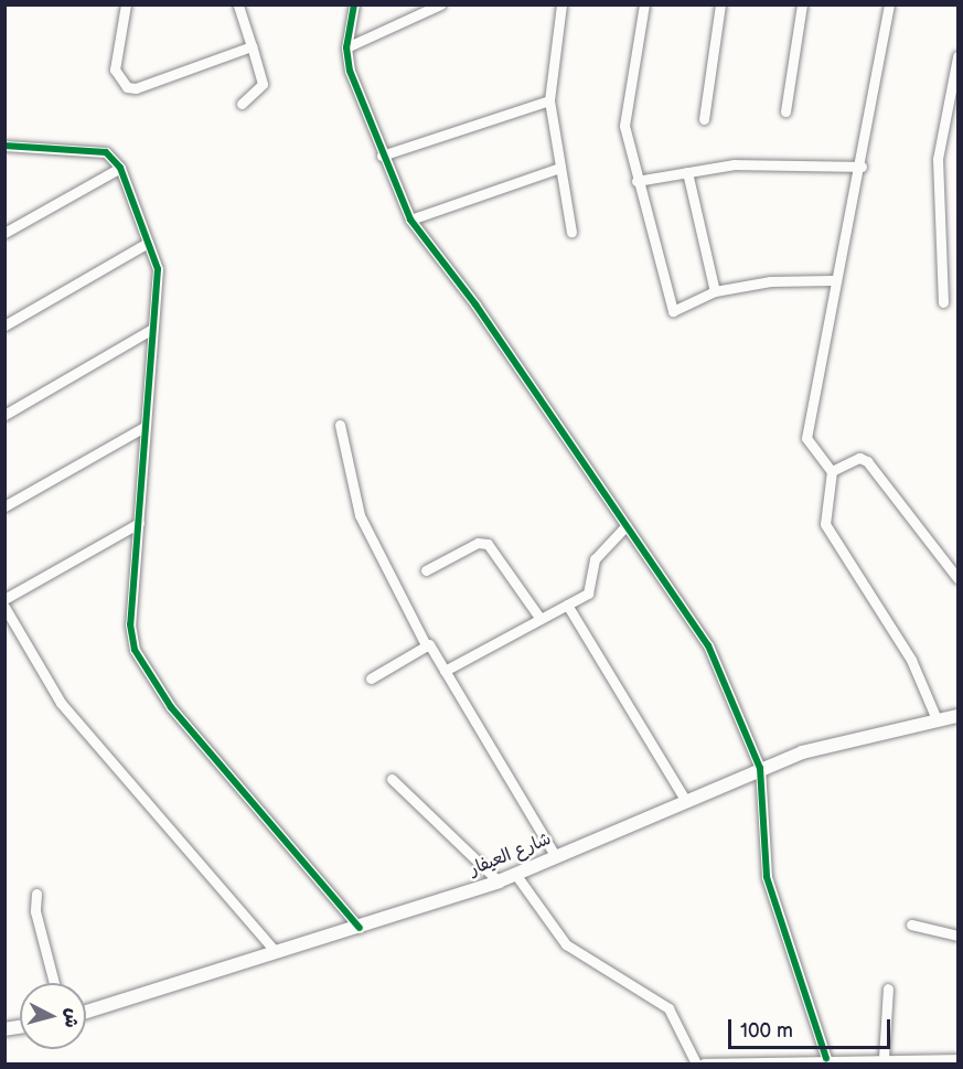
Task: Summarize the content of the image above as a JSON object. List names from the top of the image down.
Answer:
{
  "streets": {
    "main road": ["شارع العيفار"]
  },
  "scale_bar": "100 m",
  "north": "right"
}
